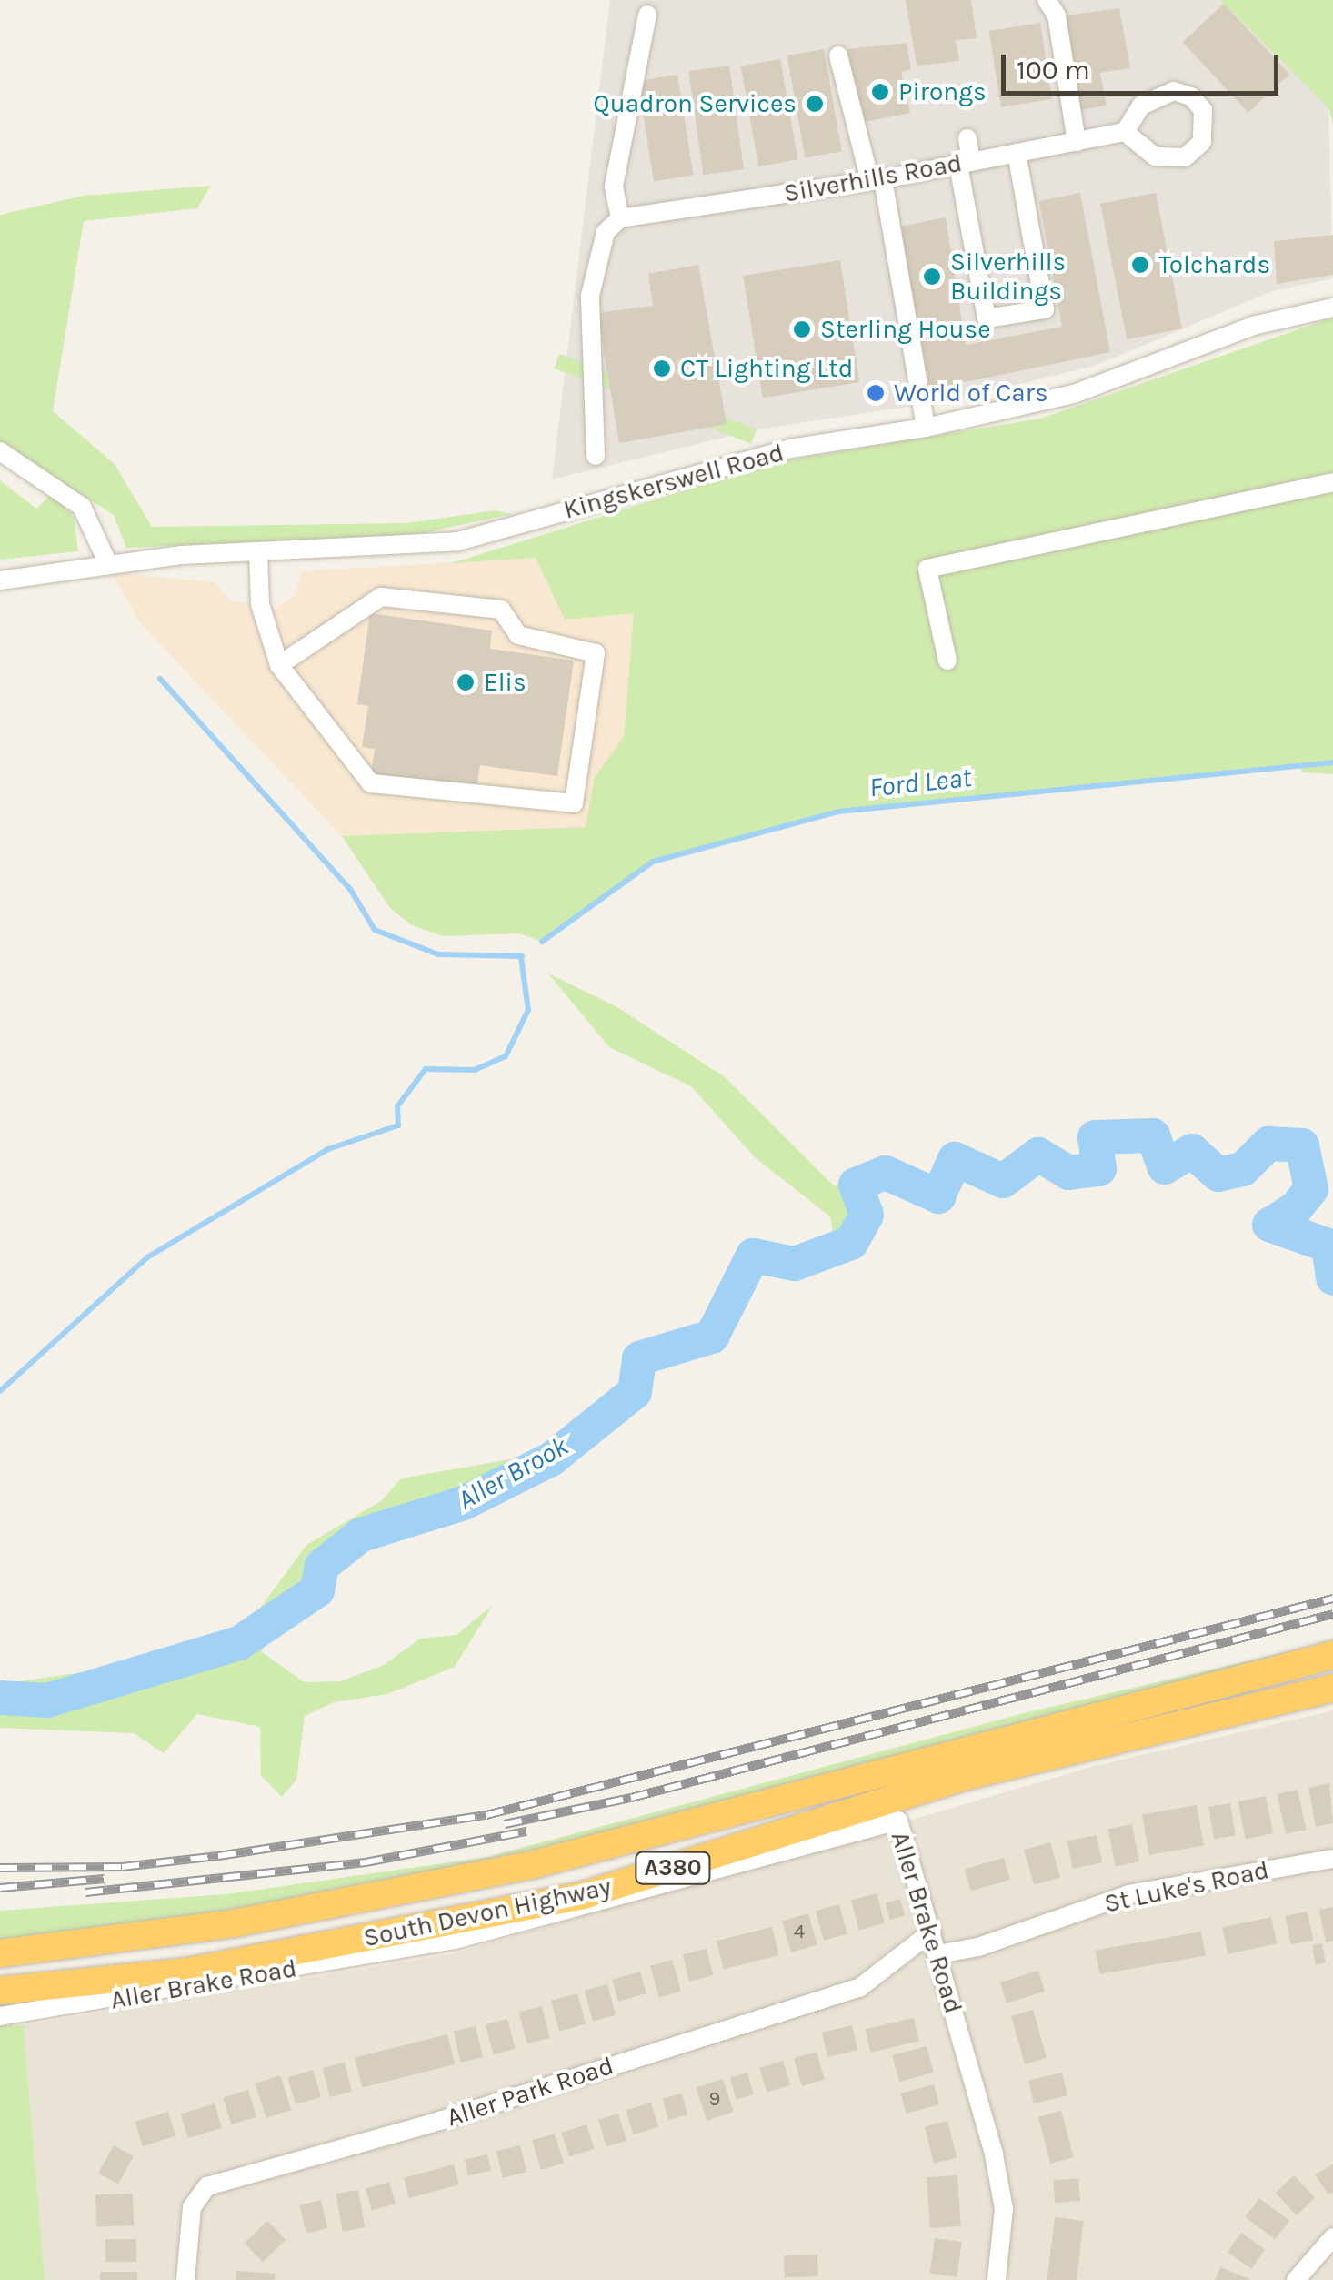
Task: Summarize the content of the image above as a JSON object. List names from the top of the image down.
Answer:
{
  "streets": {
    "highway": ["A380", "South Devon Highway"],
    "street": [
      "Silverhills Road",
      "Kingskerswell Road",
      "St Luke's Road",
      "Aller Brake Road",
      "Aller Park Road"
    ]
  },
  "crossings": [
    ["St Luke's Road", "Aller Brake Road"],
    ["Aller Brake Road", "Aller Park Road"]
  ],
  "water": ["Ford Leat", "Aller Brook"],
  "places": [
    "Pirongs",
    "Quadron Services",
    "Tolchards",
    "Silverhills Buildings",
    "Sterling House",
    "CT Lighting Ltd",
    "World of Cars",
    "Elis"
  ],
  "house_numbers": ["4", "9"],
  "scale_bar": "100 m"
}
